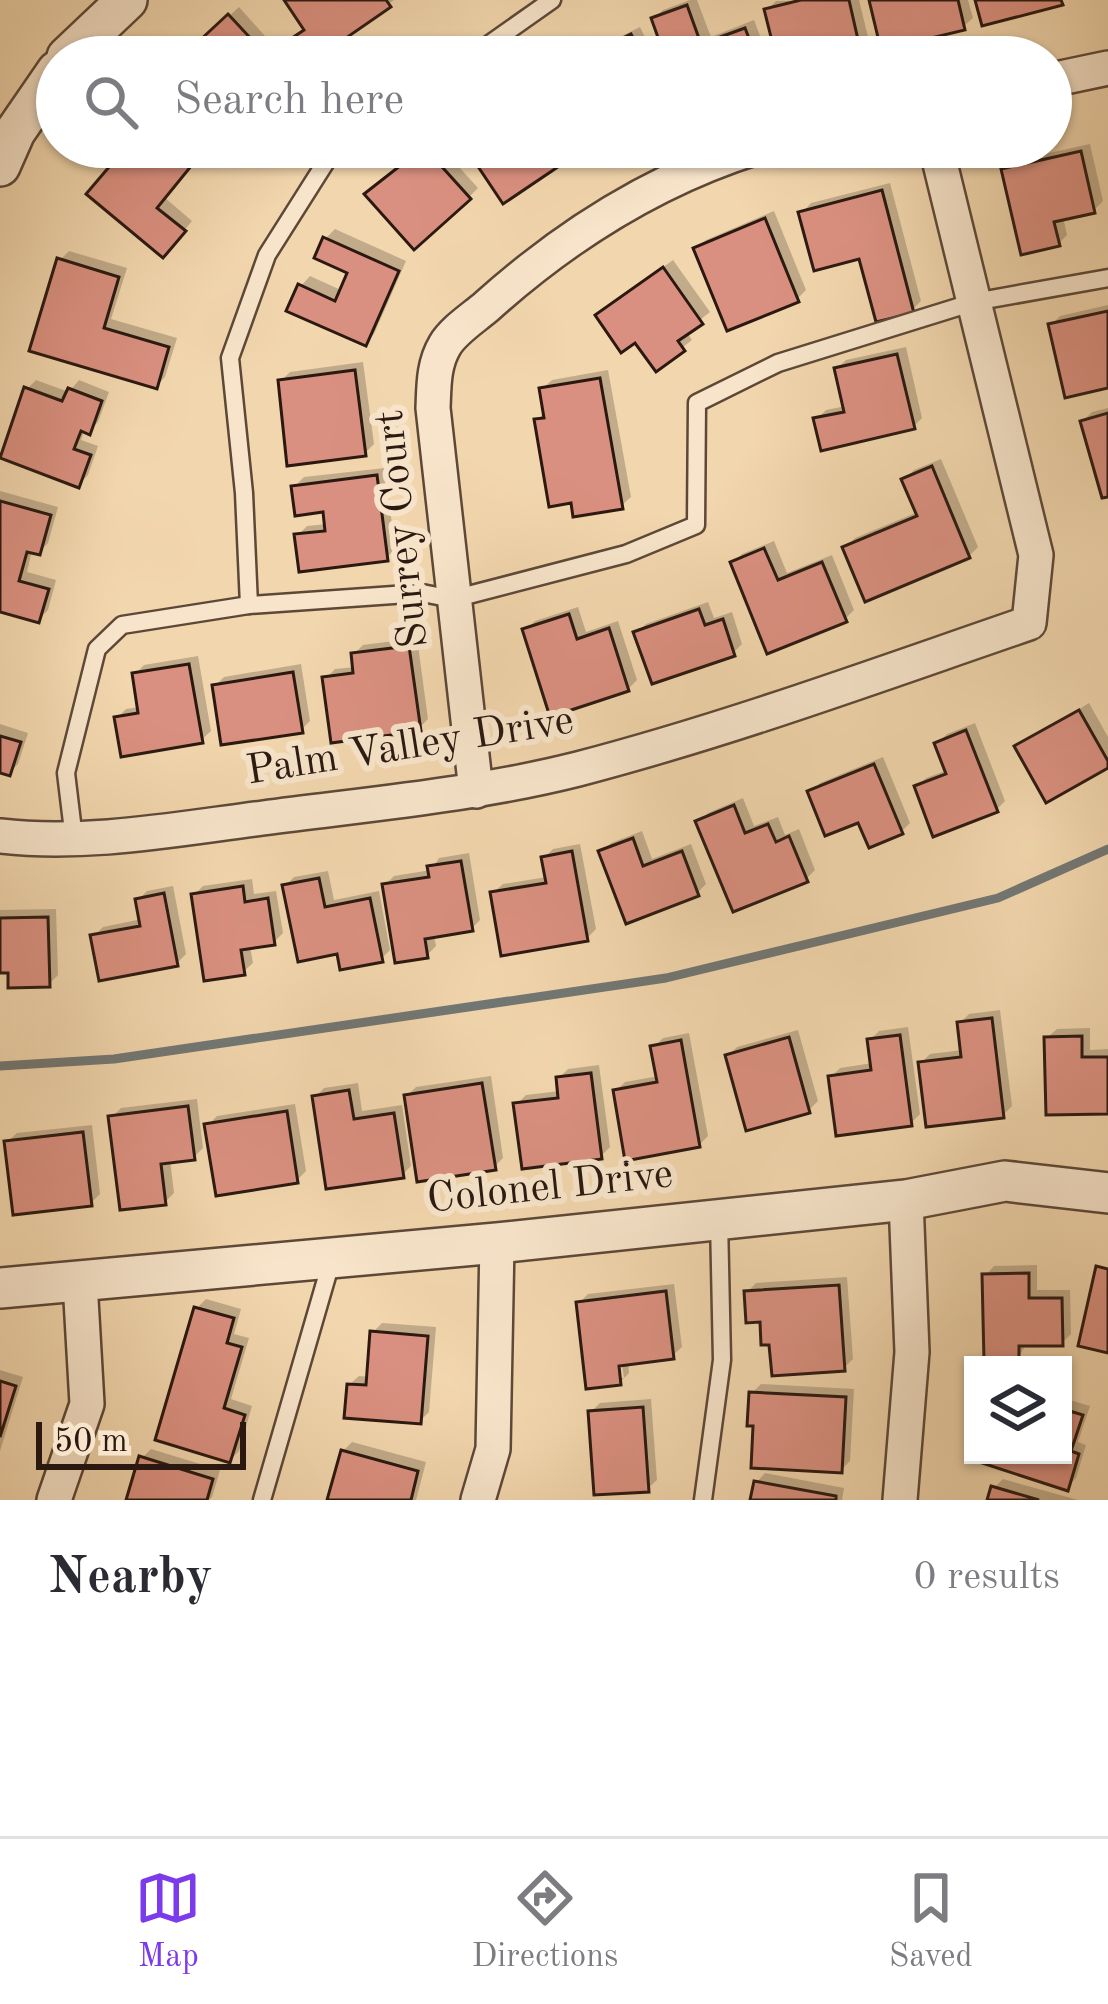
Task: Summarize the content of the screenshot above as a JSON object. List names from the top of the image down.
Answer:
{
  "streets": {
    "street": ["Surrey Court", "Palm Valley Drive", "Colonel Drive"]
  },
  "crossings": [
    ["Surrey Court", "Palm Valley Drive"]
  ],
  "scale_bar": "50 m",
  "page": {
    "search": "Search here",
    "scale": "50 m",
    "heading": ["Nearby", "0 results"],
    "nav": ["Map", "Directions", "Saved"]
  }
}
